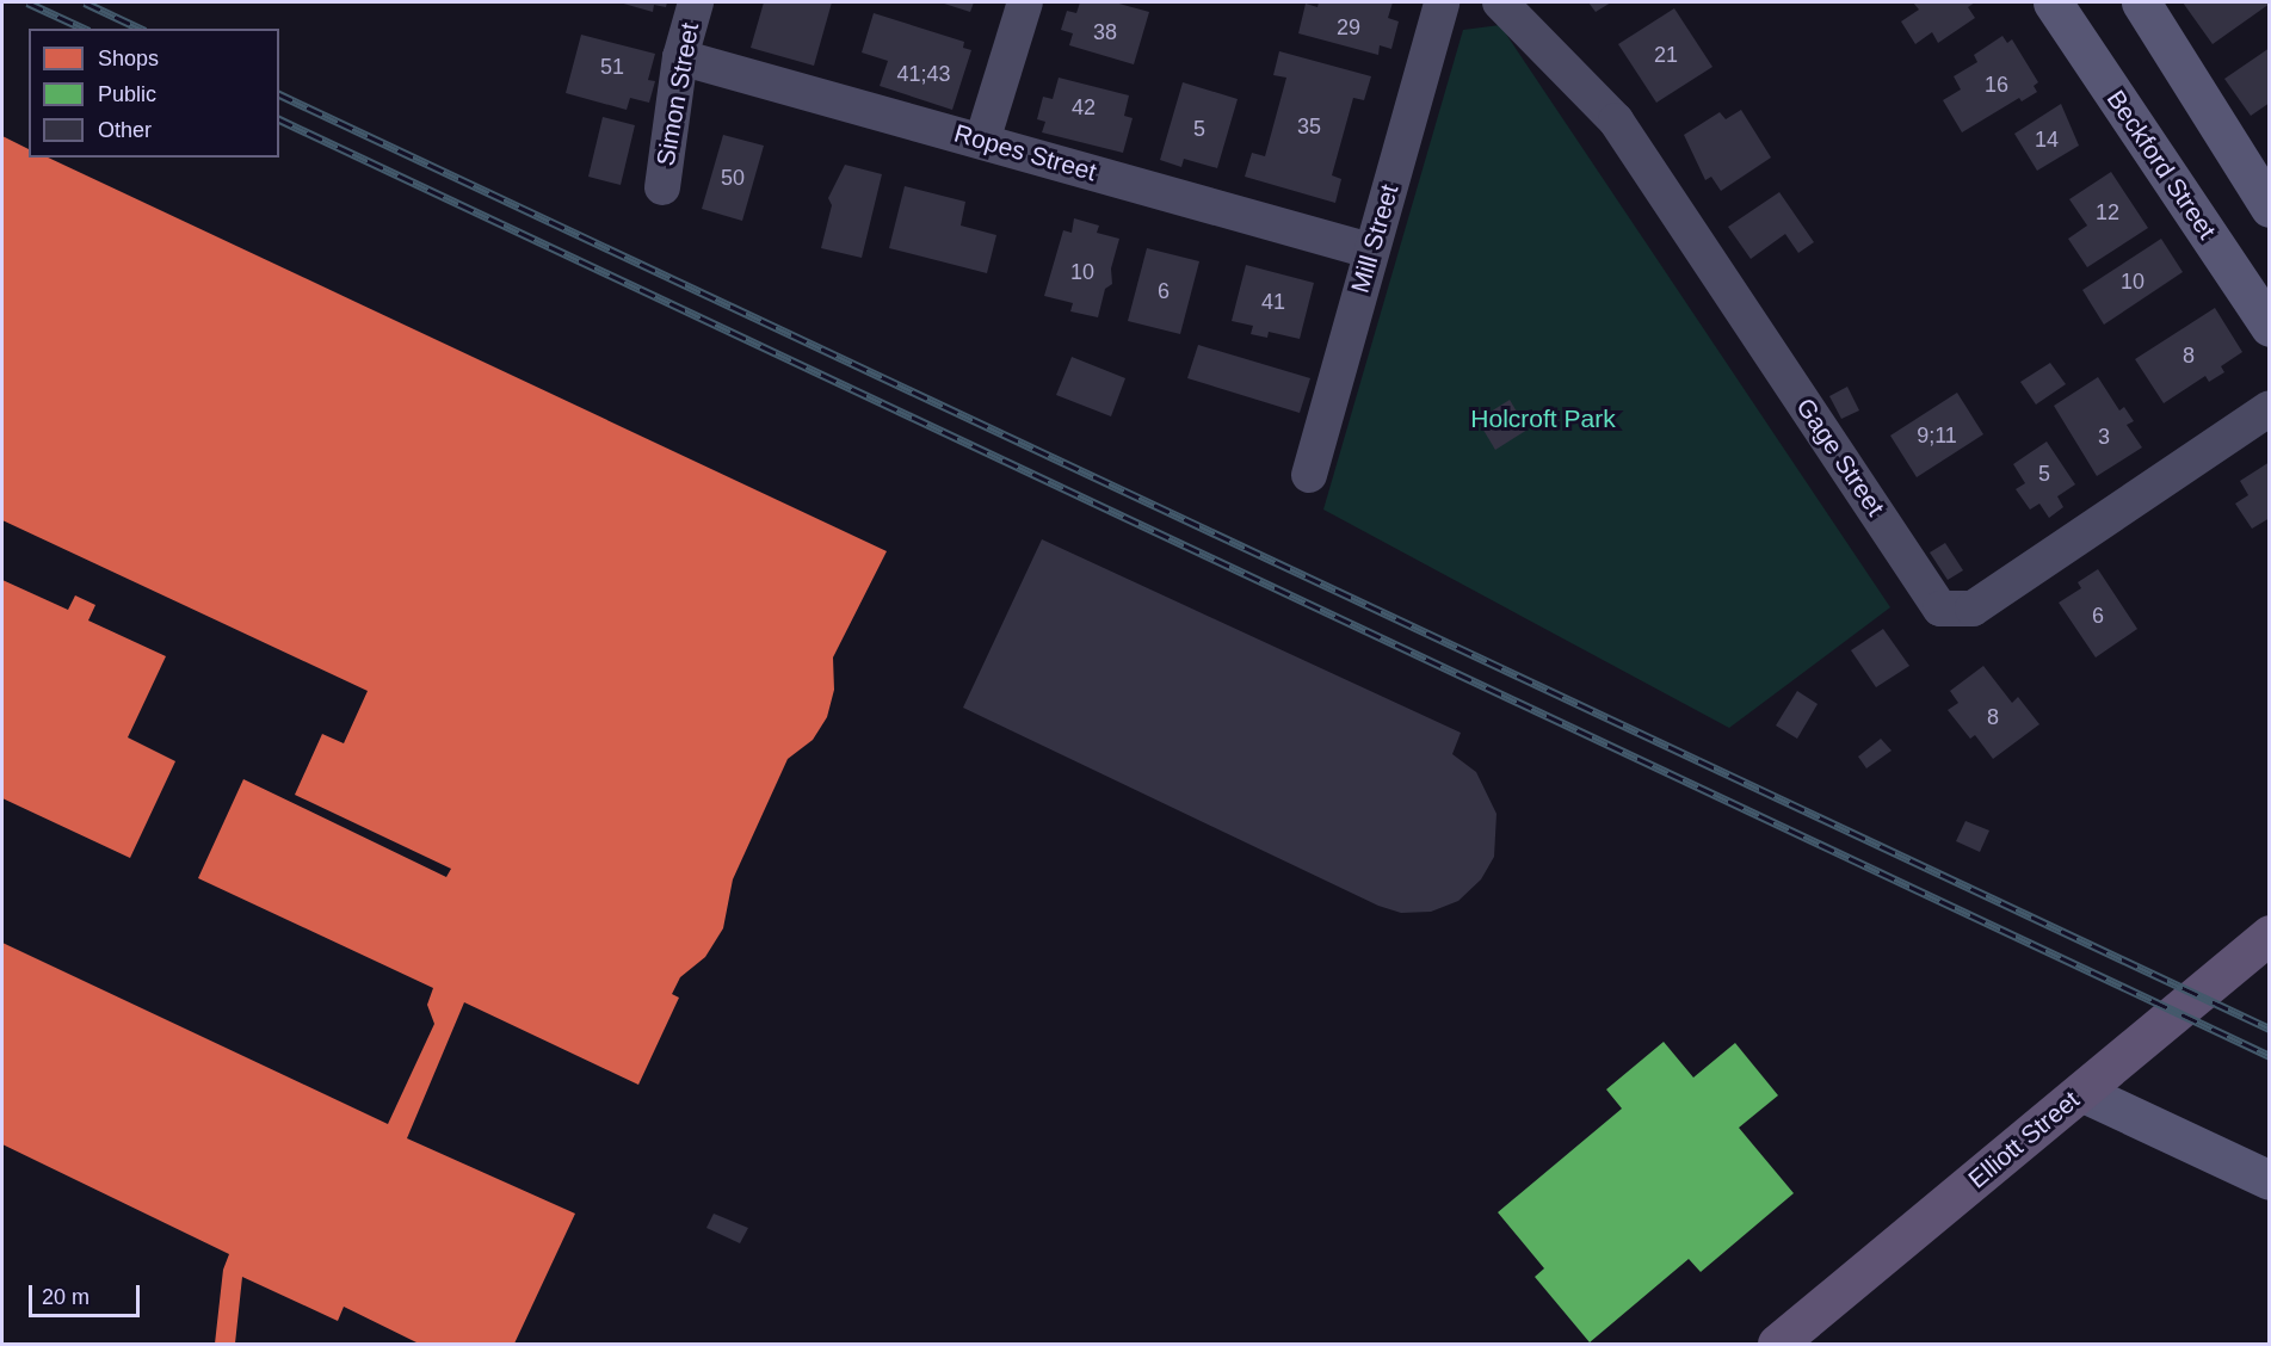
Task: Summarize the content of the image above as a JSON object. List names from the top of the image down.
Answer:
{
  "streets": {
    "main road": ["Elliott Street"],
    "street": [
      "Simon Street",
      "Ropes Street",
      "Beckford Street",
      "Mill Street",
      "Gage Street"
    ]
  },
  "crossings": [
    ["Simon Street", "Ropes Street"],
    ["Ropes Street", "Mill Street"]
  ],
  "parks": ["Holcroft Park"],
  "house_numbers": [
    "29",
    "38",
    "21",
    "51",
    "41;43",
    "16",
    "42",
    "35",
    "5",
    "14",
    "50",
    "12",
    "10",
    "10",
    "6",
    "41",
    "8",
    "9;11",
    "3",
    "5",
    "6",
    "8"
  ],
  "legend": ["Shops", "Public", "Other"],
  "scale_bar": "20 m"
}
